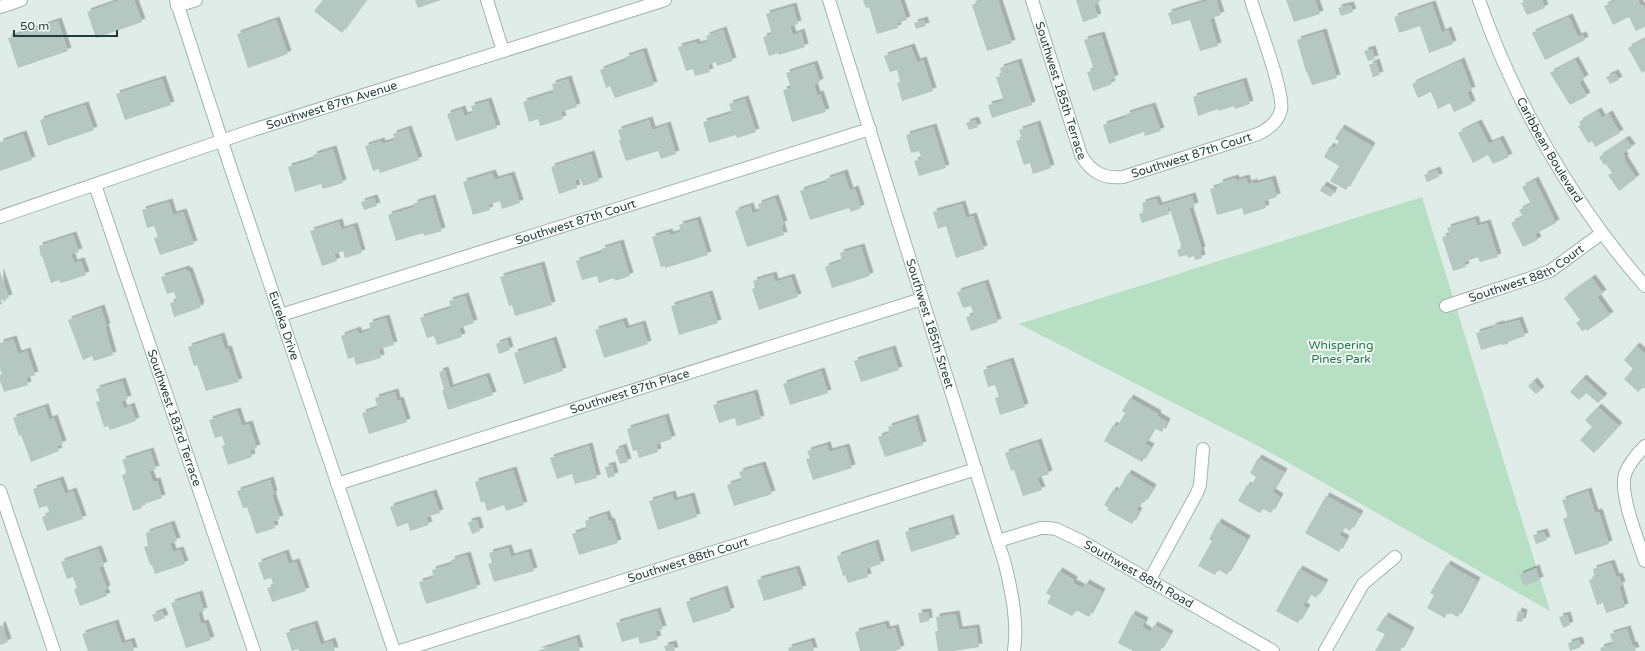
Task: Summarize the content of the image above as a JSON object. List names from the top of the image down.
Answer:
{
  "streets": {
    "street": [
      "Southwest 185th Terrace",
      "Southwest 87th Avenue",
      "Caribbean Boulevard",
      "Southwest 87th Court",
      "Southwest 88th Court",
      "Southwest 185th Street",
      "Eureka Drive",
      "Southwest 87th Place",
      "Southwest 183rd Terrace",
      "Southwest 88th Road"
    ]
  },
  "crossings": [
    ["Southwest 185th Terrace", "Southwest 87th Court"],
    ["Southwest 87th Avenue", "Eureka Drive"],
    ["Southwest 87th Avenue", "Southwest 183rd Terrace"],
    ["Caribbean Boulevard", "Southwest 88th Court"],
    ["Southwest 87th Court", "Southwest 185th Street"],
    ["Southwest 87th Court", "Eureka Drive"],
    ["Southwest 88th Court", "Southwest 185th Street"],
    ["Southwest 185th Street", "Southwest 87th Place"],
    ["Southwest 185th Street", "Southwest 88th Road"],
    ["Eureka Drive", "Southwest 87th Place"]
  ],
  "parks": ["Whispering Pines Park"],
  "scale_bar": "50 m"
}
